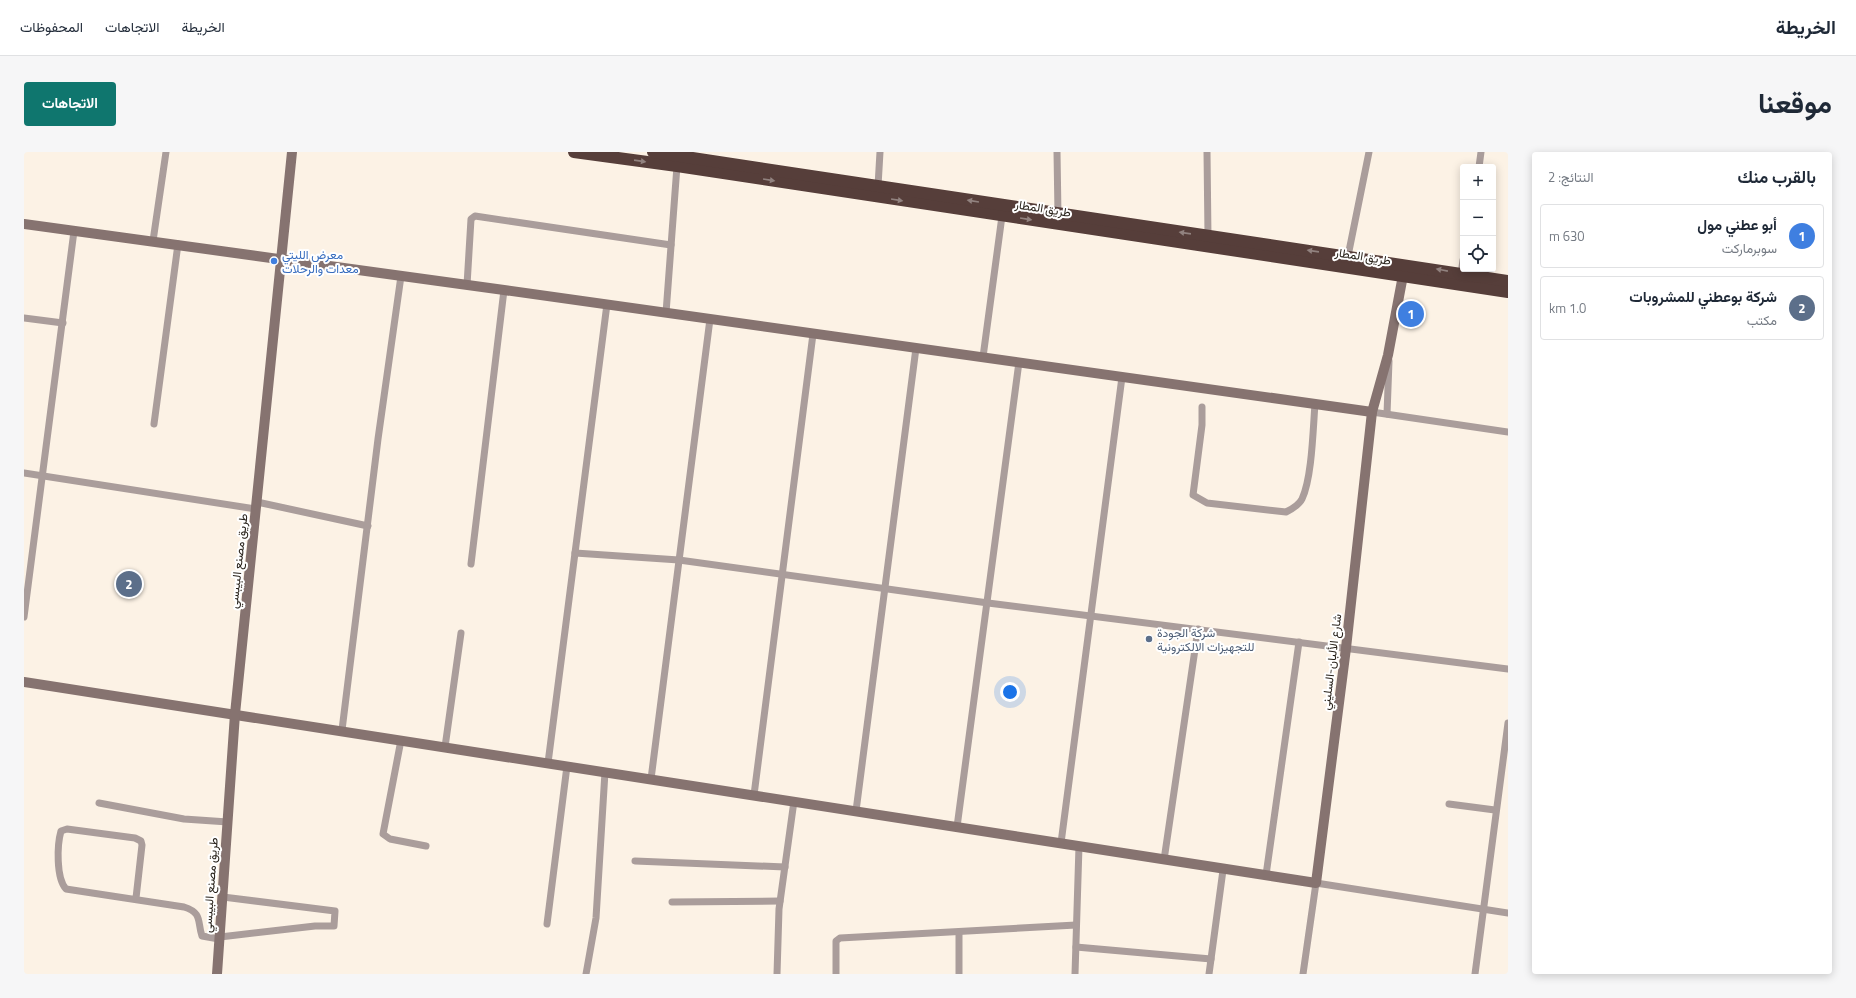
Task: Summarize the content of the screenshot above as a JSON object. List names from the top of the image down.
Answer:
{
  "streets": {
    "highway": ["طريق المطار"],
    "street": ["طريق مصنع البيبسي", "شارع الألبان-السليني"]
  },
  "crossings": [
    ["طريق المطار", "شارع الألبان-السليني"]
  ],
  "places": ["معرض الليتي معدات والرحلات", "شركة الجودة للتجهيزات الالكترونية"],
  "page": {
    "header": "الخريطة",
    "nav": ["الخريطة", "الاتجاهات", "المحفوظات"],
    "title": "موقعنا",
    "buttons": "الاتجاهات",
    "heading": ["بالقرب منك", "النتائج: 2"],
    "map_buttons": ["+", "−"],
    "list": [
      {
        "mark": "1",
        "name": "أبو عطني مول",
        "note": "سوبرماركت",
        "value": "630 m"
      },
      {
        "mark": "2",
        "name": "شركة بوعطني للمشروبات",
        "note": "مكتب",
        "value": "1.0 km"
      }
    ],
    "pins": ["1", "2"]
  }
}
